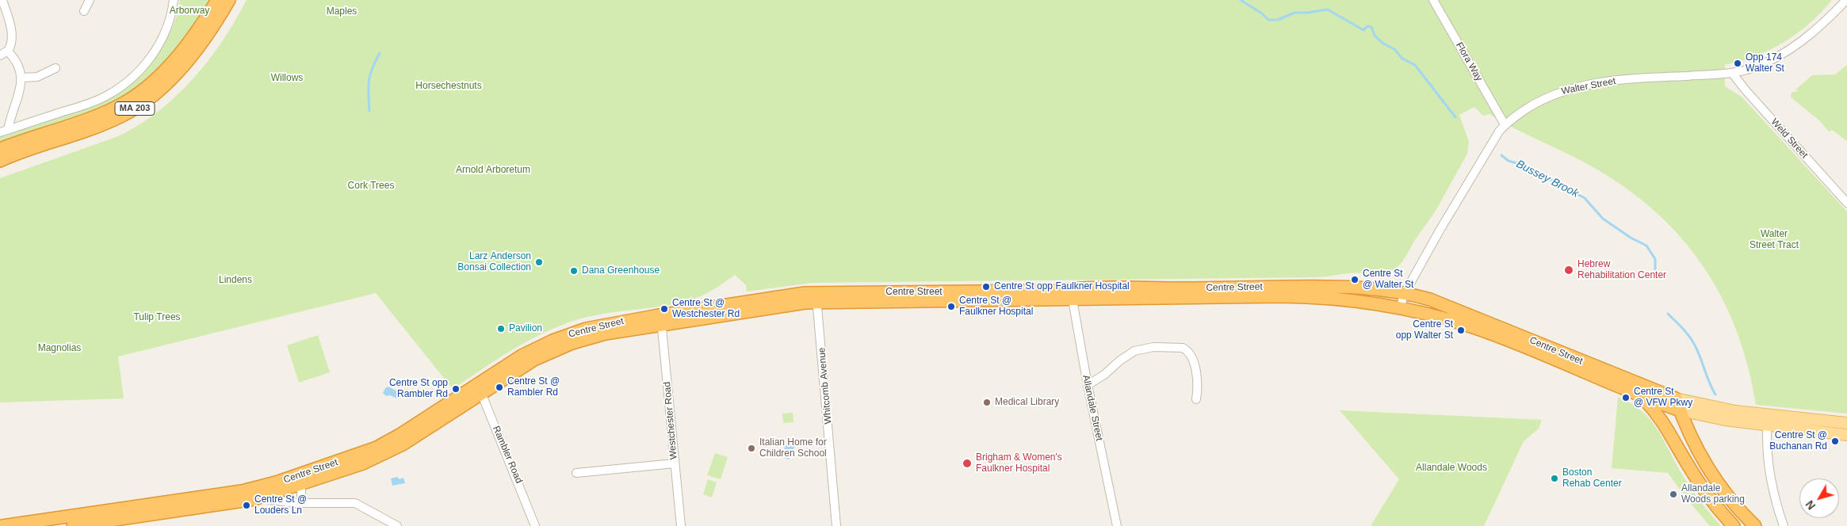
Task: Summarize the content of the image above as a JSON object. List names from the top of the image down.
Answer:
{
  "streets": {
    "highway": ["MA 203", "Centre Street"],
    "street": [
      "Flora Way",
      "Walter Street",
      "Weld Street",
      "Whitcomb Avenue",
      "Allandale Street",
      "Westchester Road",
      "Rambler Road"
    ]
  },
  "crossings": [
    ["Flora Way", "Walter Street"],
    ["Walter Street", "Weld Street"],
    ["Walter Street", "Centre Street"],
    ["Centre Street", "Whitcomb Avenue"],
    ["Centre Street", "Allandale Street"],
    ["Centre Street", "Westchester Road"],
    ["Centre Street", "Rambler Road"]
  ],
  "water": ["Bussey Brook"],
  "parks": [
    "Arborway",
    "Maples",
    "Willows",
    "Horsechestnuts",
    "Arnold Arboretum",
    "Cork Trees",
    "Walter Street Tract",
    "Lindens",
    "Tulip Trees",
    "Magnolias",
    "Allandale Woods"
  ],
  "places": [
    "Opp 174 Walter St",
    "Larz Anderson Bonsai Collection",
    "Hebrew Rehabilitation Center",
    "Dana Greenhouse",
    "Centre St @ Walter St",
    "Centre St opp Faulkner Hospital",
    "Centre St @ Faulkner Hospital",
    "Centre St @ Westchester Rd",
    "Pavilion",
    "Centre St opp Walter St",
    "Centre St @ Rambler Rd",
    "Centre St opp Rambler Rd",
    "Centre St @ VFW Pkwy",
    "Medical Library",
    "Centre St @ Buchanan Rd",
    "Italian Home for Children School",
    "Brigham & Women's Faulkner Hospital",
    "Boston Rehab Center",
    "Allandale Woods parking",
    "Centre St @ Louders Ln"
  ],
  "north": "bottom left"
}
